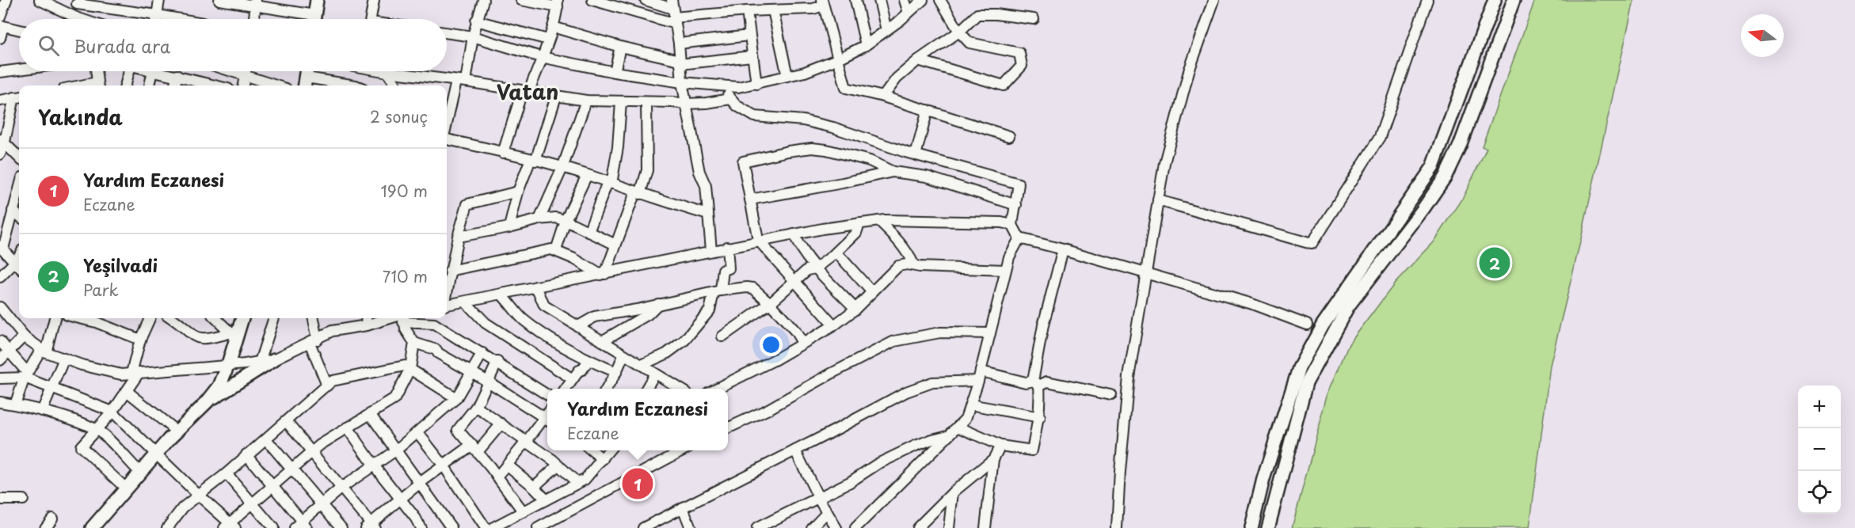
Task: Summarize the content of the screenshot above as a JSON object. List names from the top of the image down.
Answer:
{
  "districts": ["Vatan"],
  "north": "left",
  "page": {
    "search": "Burada ara",
    "heading": ["Yakında", "2 sonuç"],
    "list": [
      {
        "mark": "1",
        "name": "Yardım Eczanesi",
        "note": "Eczane",
        "value": "190 m"
      },
      {
        "mark": "2",
        "name": "Yeşilvadi",
        "note": "Park",
        "value": "710 m"
      }
    ],
    "pins": ["2", "1"],
    "map_buttons": ["+", "−"],
    "popup": ["Yardım Eczanesi", "Eczane"]
  }
}
